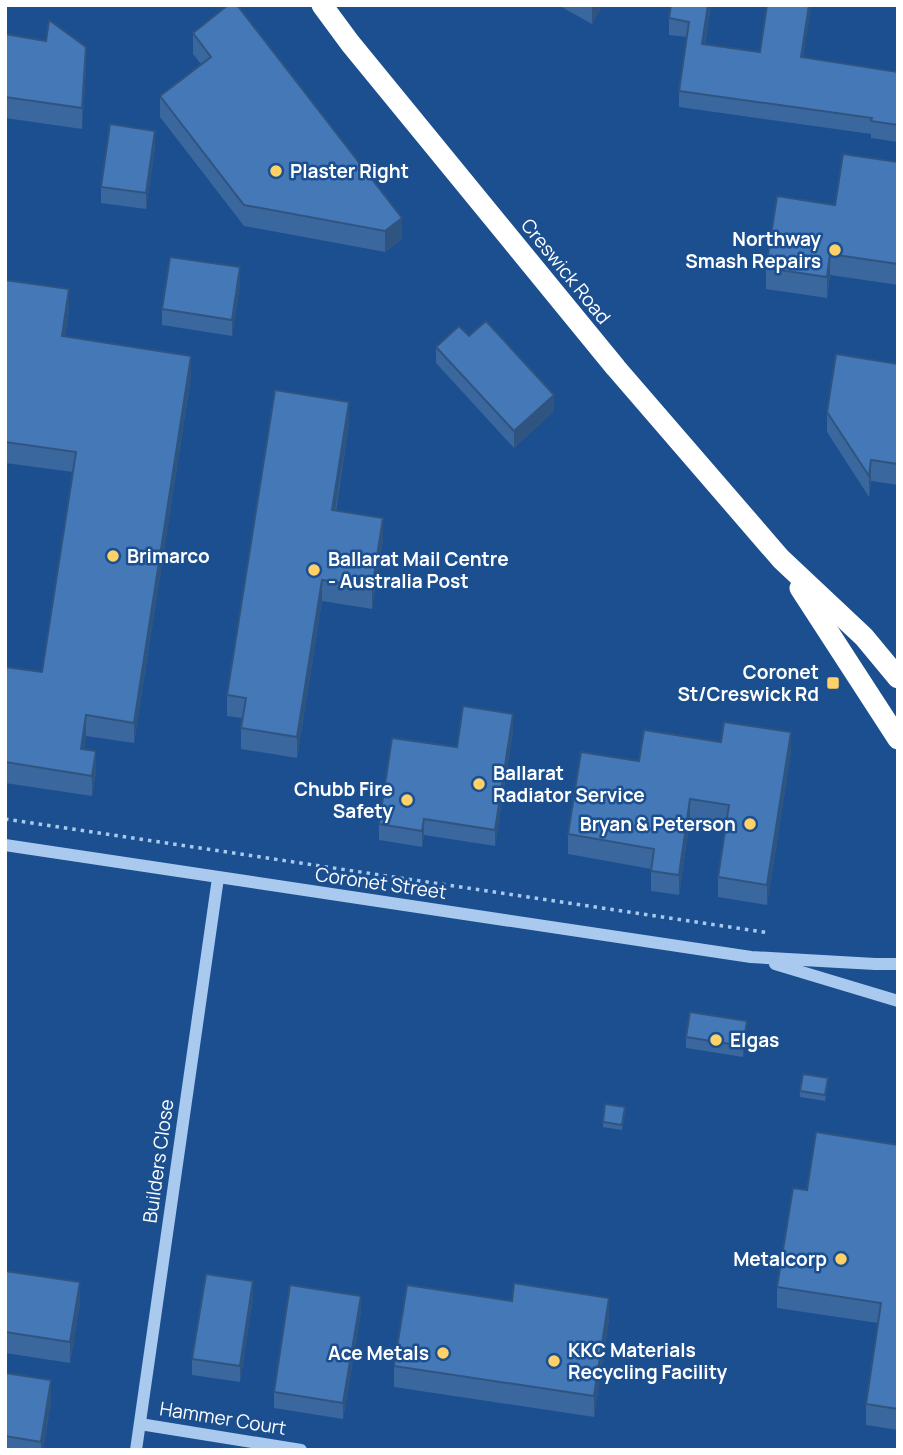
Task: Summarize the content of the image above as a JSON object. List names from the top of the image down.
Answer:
{
  "streets": {
    "highway": ["Creswick Road"],
    "street": ["Coronet Street", "Builders Close", "Hammer Court"]
  },
  "crossings": [
    ["Coronet Street", "Builders Close"],
    ["Builders Close", "Hammer Court"]
  ],
  "places": {
    "other": [
      "Plaster Right",
      "Northway Smash Repairs",
      "Brimarco",
      "Ballarat Mail Centre - Australia Post",
      "Ballarat Radiator Service",
      "Chubb Fire Safety",
      "Bryan & Peterson",
      "Elgas",
      "Metalcorp",
      "Ace Metals",
      "KKC Materials Recycling Facility"
    ],
    "transit": ["Coronet St/Creswick Rd"]
  }
}
